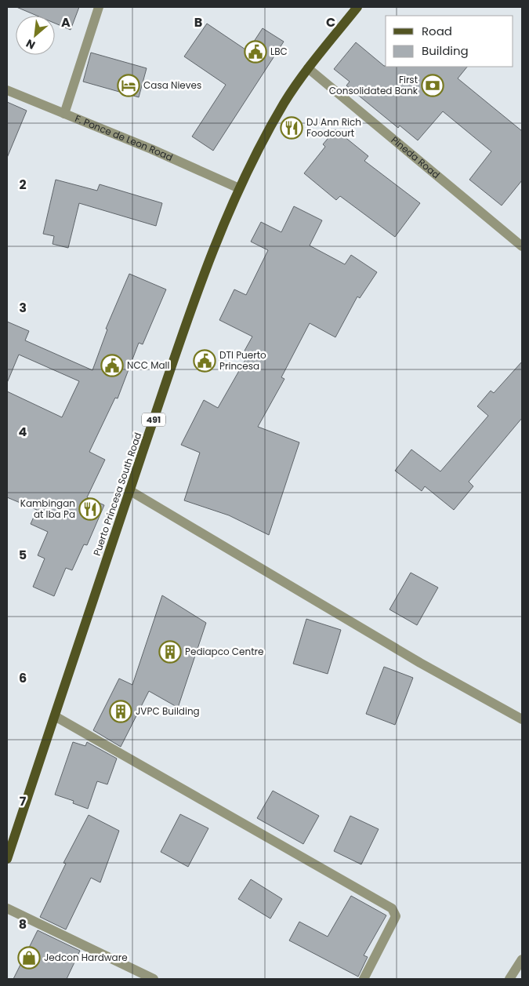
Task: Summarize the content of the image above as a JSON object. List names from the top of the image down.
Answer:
{
  "streets": {
    "main road": ["491", "Puerto Princesa South Road"],
    "street": ["F. Ponce de Leon Road", "Pineda Road"]
  },
  "crossings": [
    ["F. Ponce de Leon Road", "Puerto Princesa South Road"],
    ["Pineda Road", "Puerto Princesa South Road"]
  ],
  "places": {
    "public building": ["LBC", "DTI Puerto Princesa", "NCC Mall"],
    "hotel": ["Casa Nieves"],
    "bank": ["First Consolidated Bank"],
    "restaurant": ["DJ Ann Rich Foodcourt", "Kambingan at Iba Pa"],
    "building": ["Pediapco Centre", "JVPC Building"],
    "shop": ["Jedcon Hardware"]
  },
  "legend": ["Road", "Building"],
  "north": "bottom left",
  "grid": {
    "columns": ["A", "B", "C"],
    "rows": [
      "2",
      "3",
      "4",
      "5",
      "6",
      "7",
      "8"
    ]
  }
}
